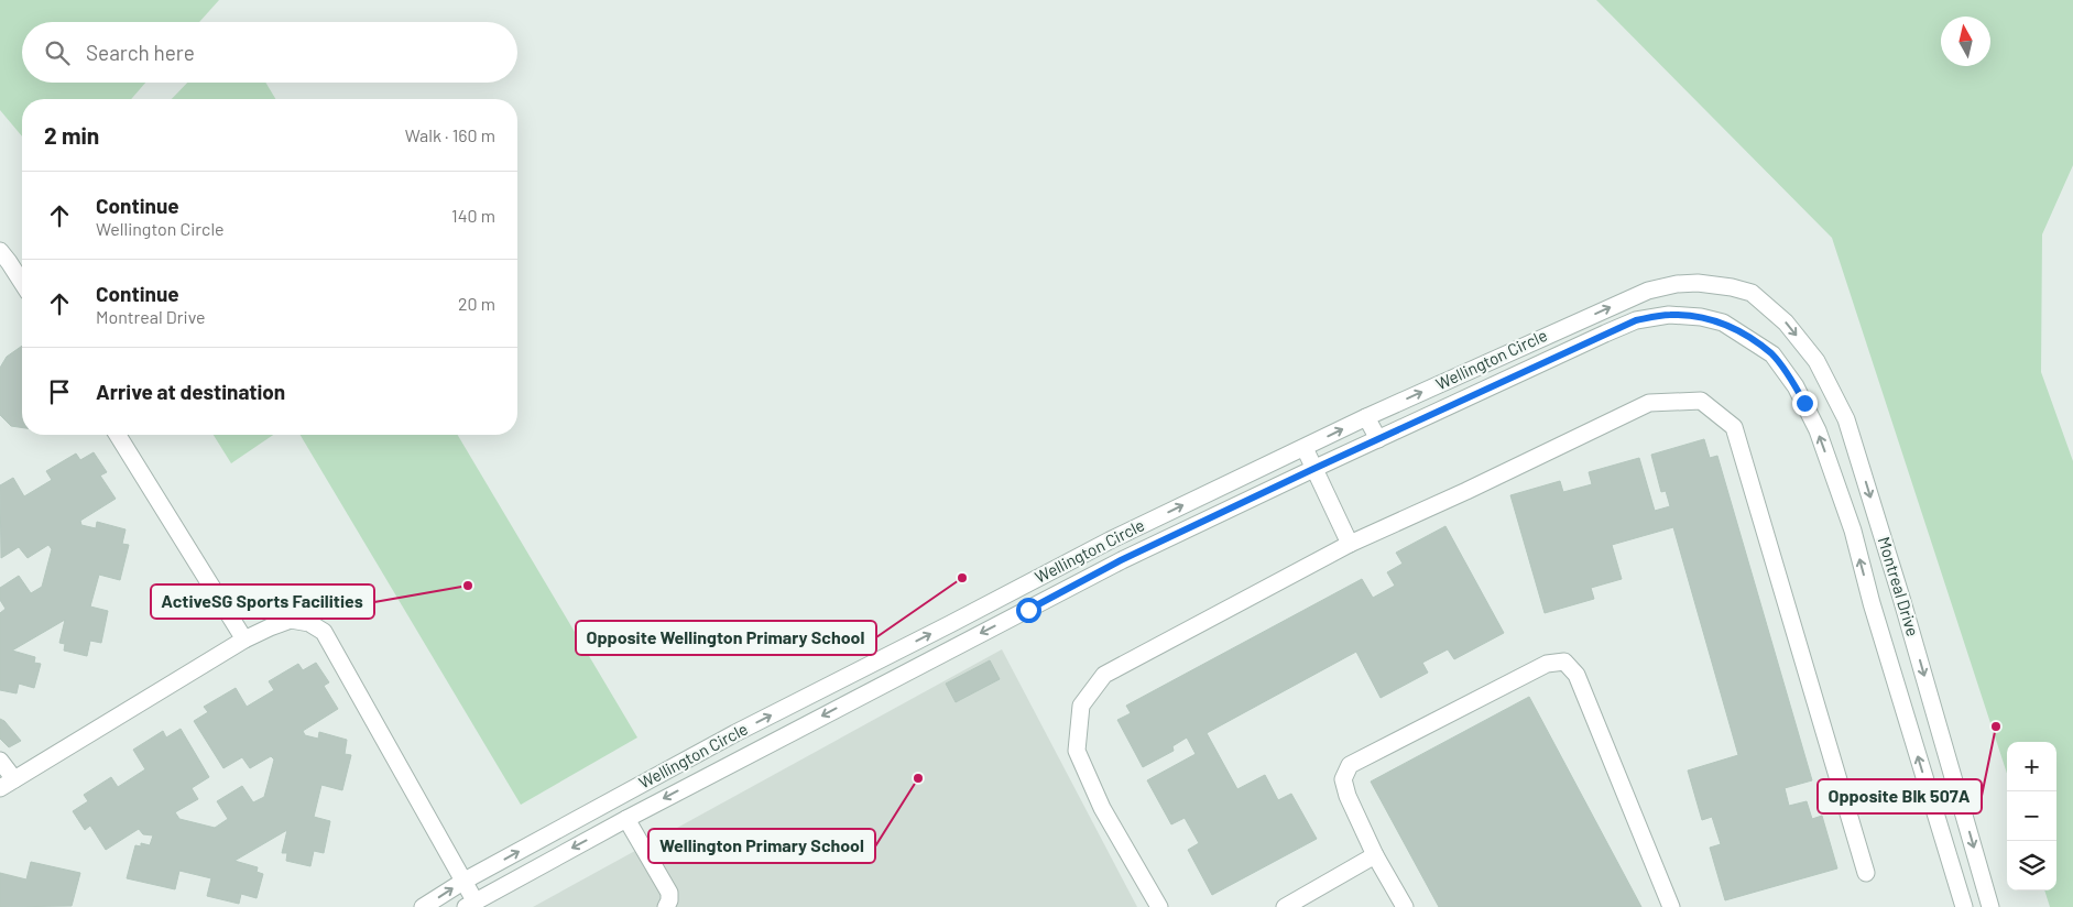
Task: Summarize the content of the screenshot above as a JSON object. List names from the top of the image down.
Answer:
{
  "streets": {
    "street": ["Wellington Circle", "Montreal Drive"]
  },
  "crossings": [
    ["Wellington Circle", "Montreal Drive"]
  ],
  "places": [
    "Opposite Wellington Primary School",
    "ActiveSG Sports Facilities",
    "Opposite Blk 507A",
    "Wellington Primary School"
  ],
  "north": "top",
  "page": {
    "search": "Search here",
    "heading": ["2 min", "Walk · 160 m"],
    "list": [
      ["Continue", "Wellington Circle", "140 m"],
      ["Continue", "Montreal Drive", "20 m"],
      "Arrive at destination"
    ],
    "map_buttons": ["+", "−"]
  }
}
